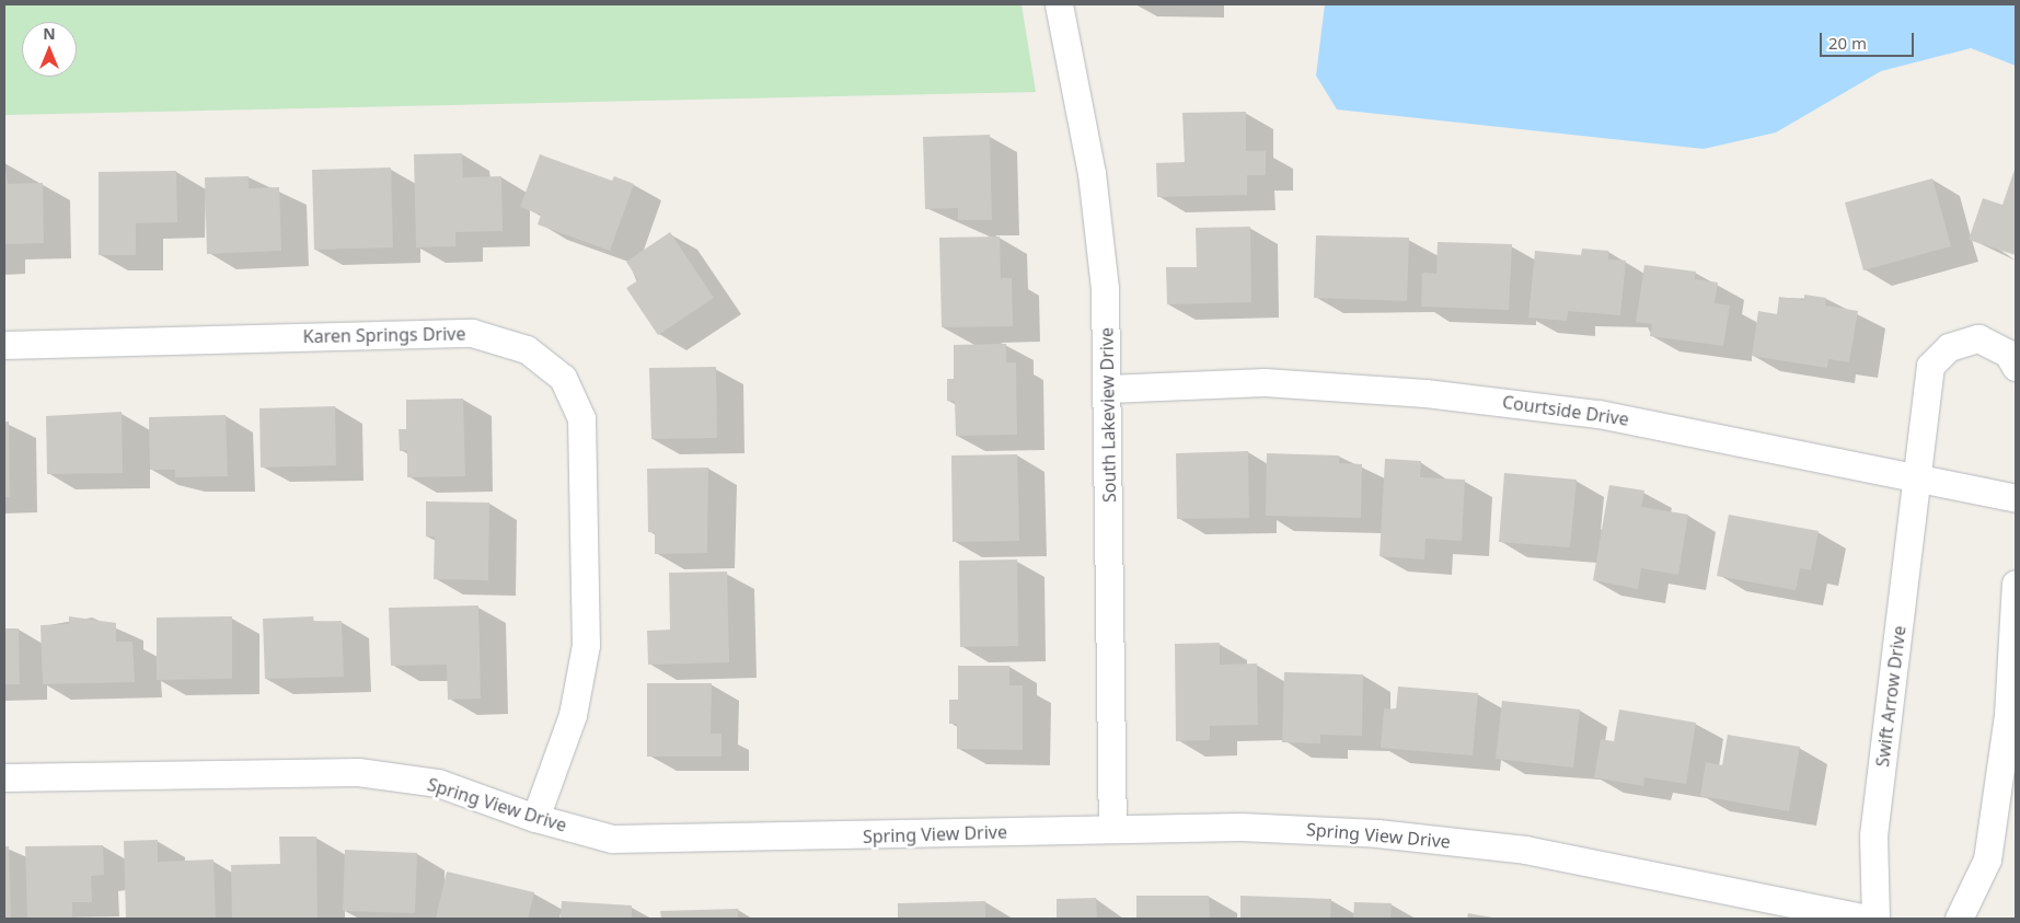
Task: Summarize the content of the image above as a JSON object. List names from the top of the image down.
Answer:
{
  "streets": {
    "street": [
      "Karen Springs Drive",
      "Courtside Drive",
      "South Lakeview Drive",
      "Swift Arrow Drive",
      "Spring View Drive"
    ]
  },
  "crossings": [
    ["Karen Springs Drive", "Spring View Drive"],
    ["Courtside Drive", "South Lakeview Drive"],
    ["Courtside Drive", "Swift Arrow Drive"],
    ["South Lakeview Drive", "Spring View Drive"]
  ],
  "scale_bar": "20 m",
  "north": "top"
}
